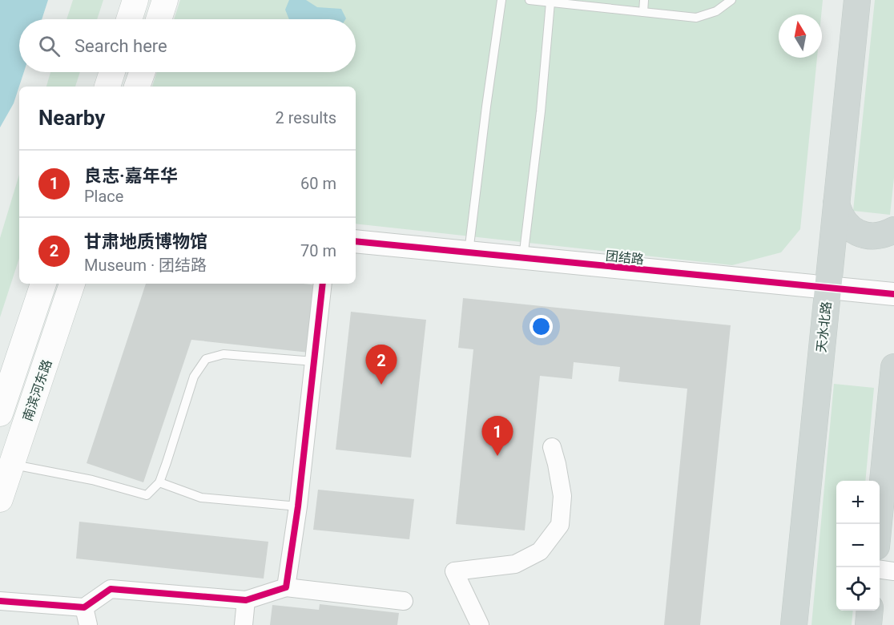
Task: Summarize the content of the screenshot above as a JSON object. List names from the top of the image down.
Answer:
{
  "streets": {
    "main road": ["天水北路", "南滨河东路"],
    "street": ["团结路"]
  },
  "crossings": [
    ["团结路", "天水北路"]
  ],
  "north": "top",
  "page": {
    "search": "Search here",
    "heading": ["Nearby", "2 results"],
    "list": [
      {
        "mark": "1",
        "name": "良志·嘉年华",
        "note": "Place",
        "value": "60 m"
      },
      {
        "mark": "2",
        "name": "甘肃地质博物馆",
        "note": "Museum · 团结路",
        "value": "70 m"
      }
    ],
    "pins": ["2", "1"],
    "map_buttons": ["+", "−"]
  }
}
